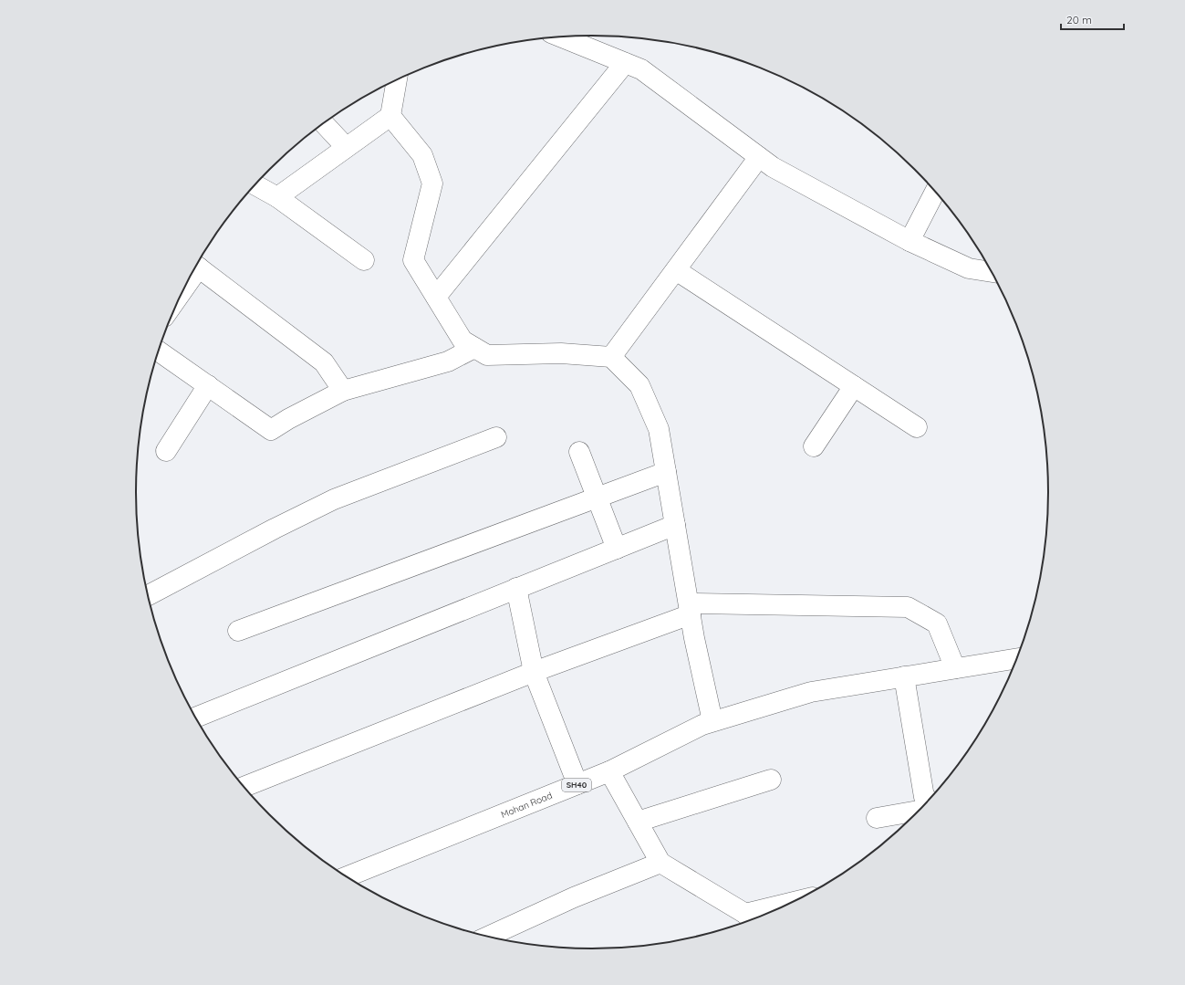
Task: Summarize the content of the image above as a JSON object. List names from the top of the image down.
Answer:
{
  "streets": {
    "street": ["SH40", "Mohan Road"]
  },
  "scale_bar": "20 m"
}
